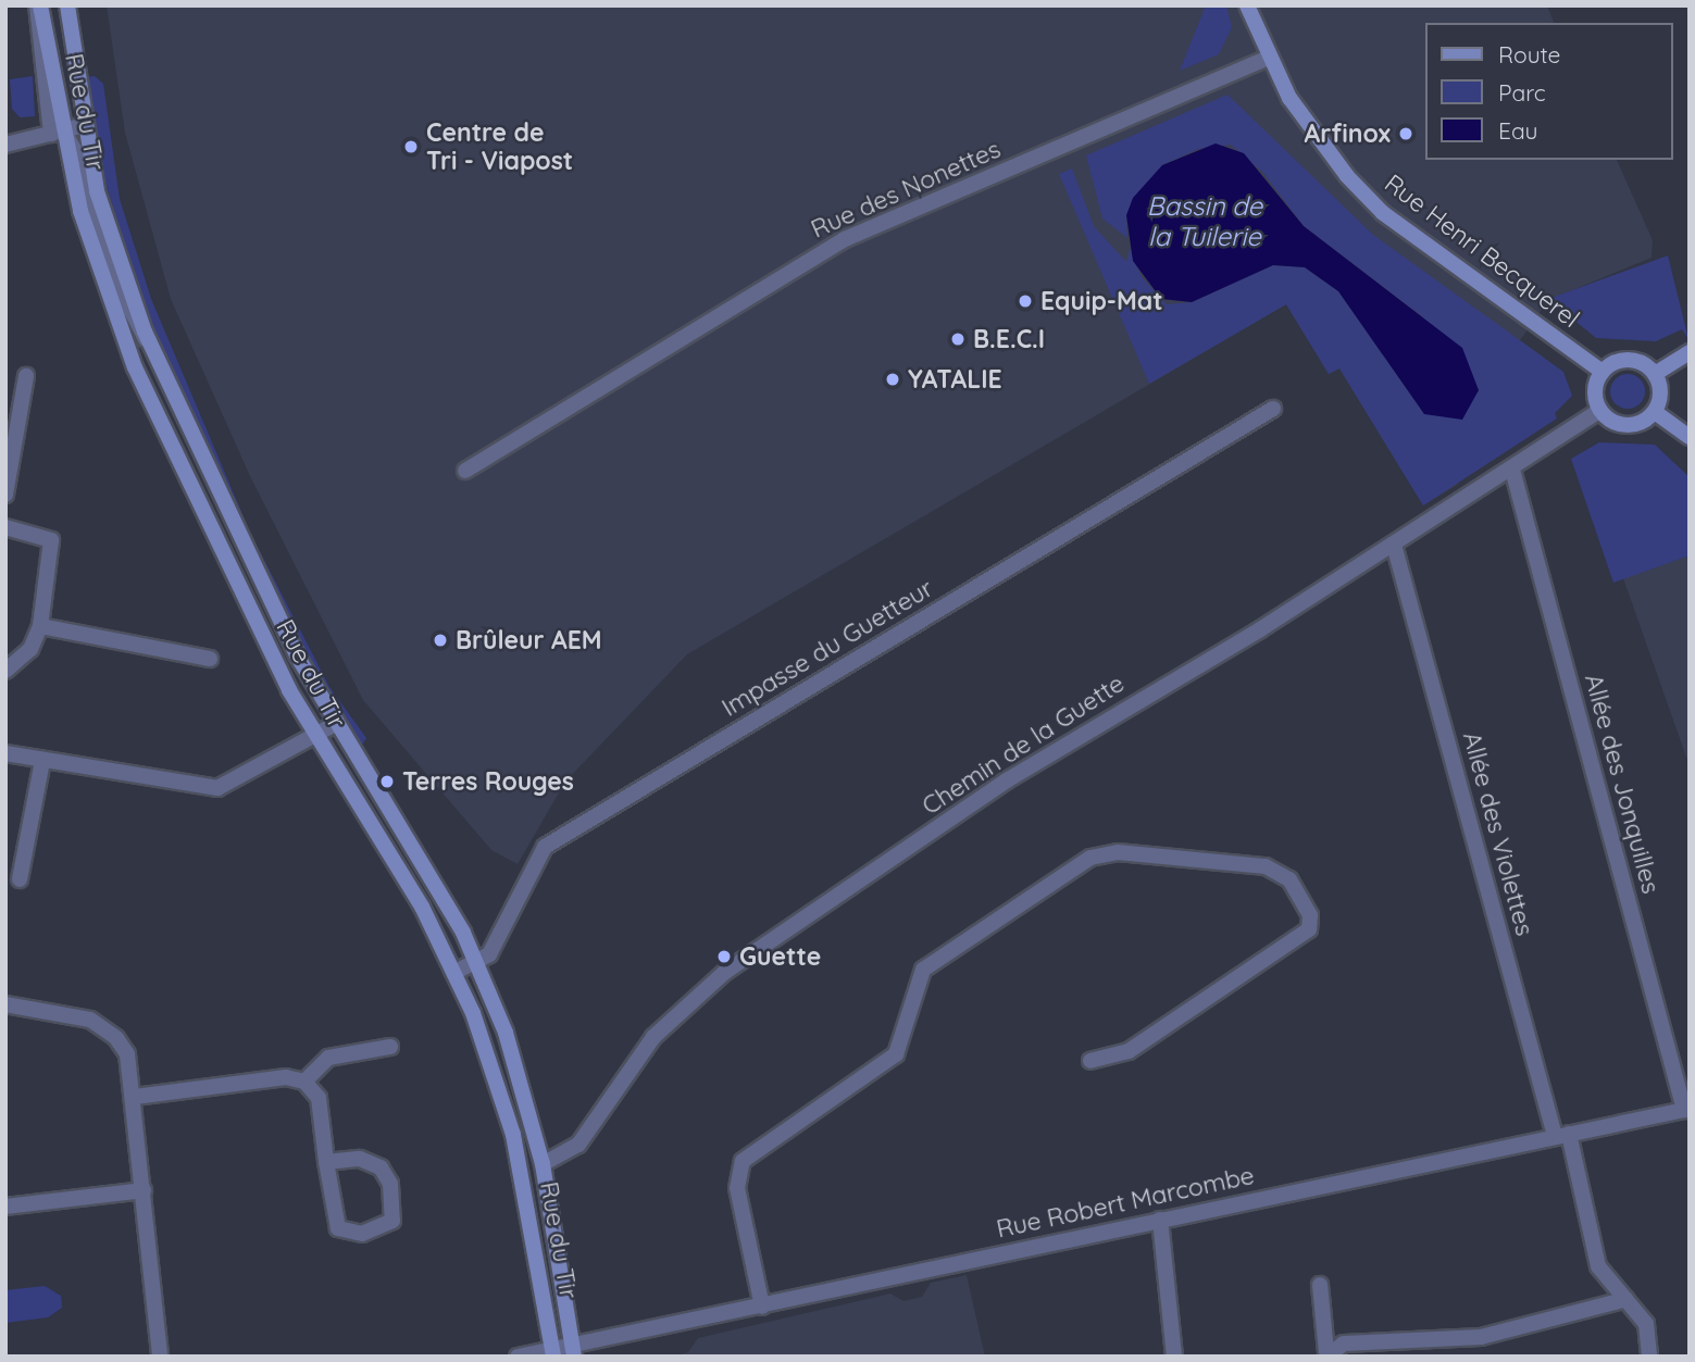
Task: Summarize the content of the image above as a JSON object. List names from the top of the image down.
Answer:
{
  "streets": {
    "main road": ["Rue du Tir", "Rue Henri Becquerel", "Chemin de la Guette"],
    "street": [
      "Rue des Nonettes",
      "Impasse du Guetteur",
      "Allée des Jonquilles",
      "Allée des Violettes",
      "Rue Robert Marcombe"
    ]
  },
  "crossings": [
    ["Rue du Tir", "Impasse du Guetteur"],
    ["Rue du Tir", "Chemin de la Guette"],
    ["Rue du Tir", "Rue Robert Marcombe"],
    ["Rue des Nonettes", "Rue Henri Becquerel"],
    ["Rue Henri Becquerel", "Chemin de la Guette"],
    ["Chemin de la Guette", "Allée des Jonquilles"],
    ["Chemin de la Guette", "Allée des Violettes"],
    ["Allée des Jonquilles", "Rue Robert Marcombe"],
    ["Allée des Violettes", "Rue Robert Marcombe"]
  ],
  "water": ["Bassin de la Tuilerie"],
  "places": [
    "Arfinox",
    "Centre de Tri - Viapost",
    "Equip-Mat",
    "B.E.C.I",
    "YATALIE",
    "Brûleur AEM",
    "Terres Rouges",
    "Guette"
  ],
  "legend": ["Route", "Parc", "Eau"]
}
